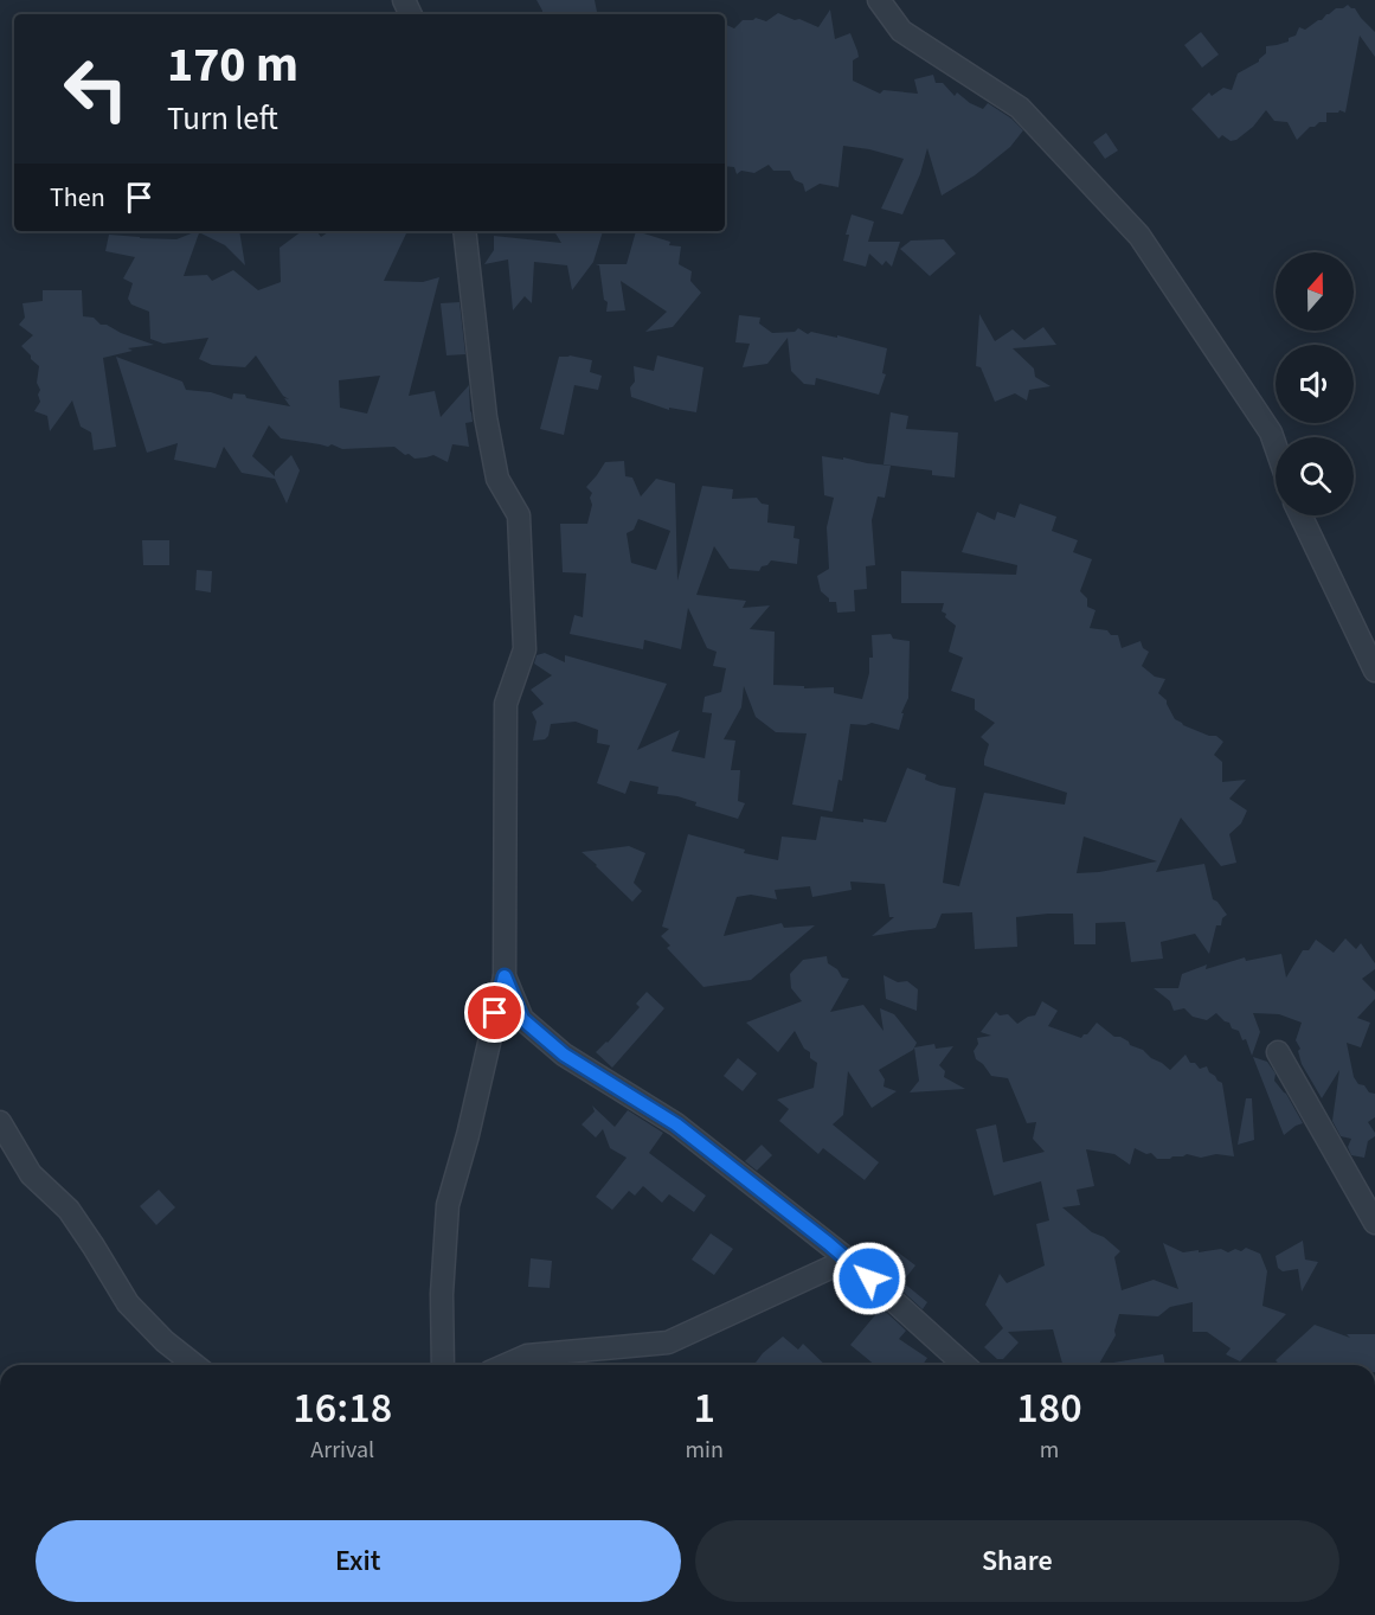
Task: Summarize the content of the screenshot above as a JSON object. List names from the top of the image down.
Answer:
{
  "north": "top",
  "page": {
    "turn": ["170 m", "Turn left"],
    "then": "Then",
    "eta": [
      "16:18",
      "Arrival",
      "1",
      "min",
      "180",
      "m"
    ],
    "buttons": ["Exit", "Share"]
  }
}
